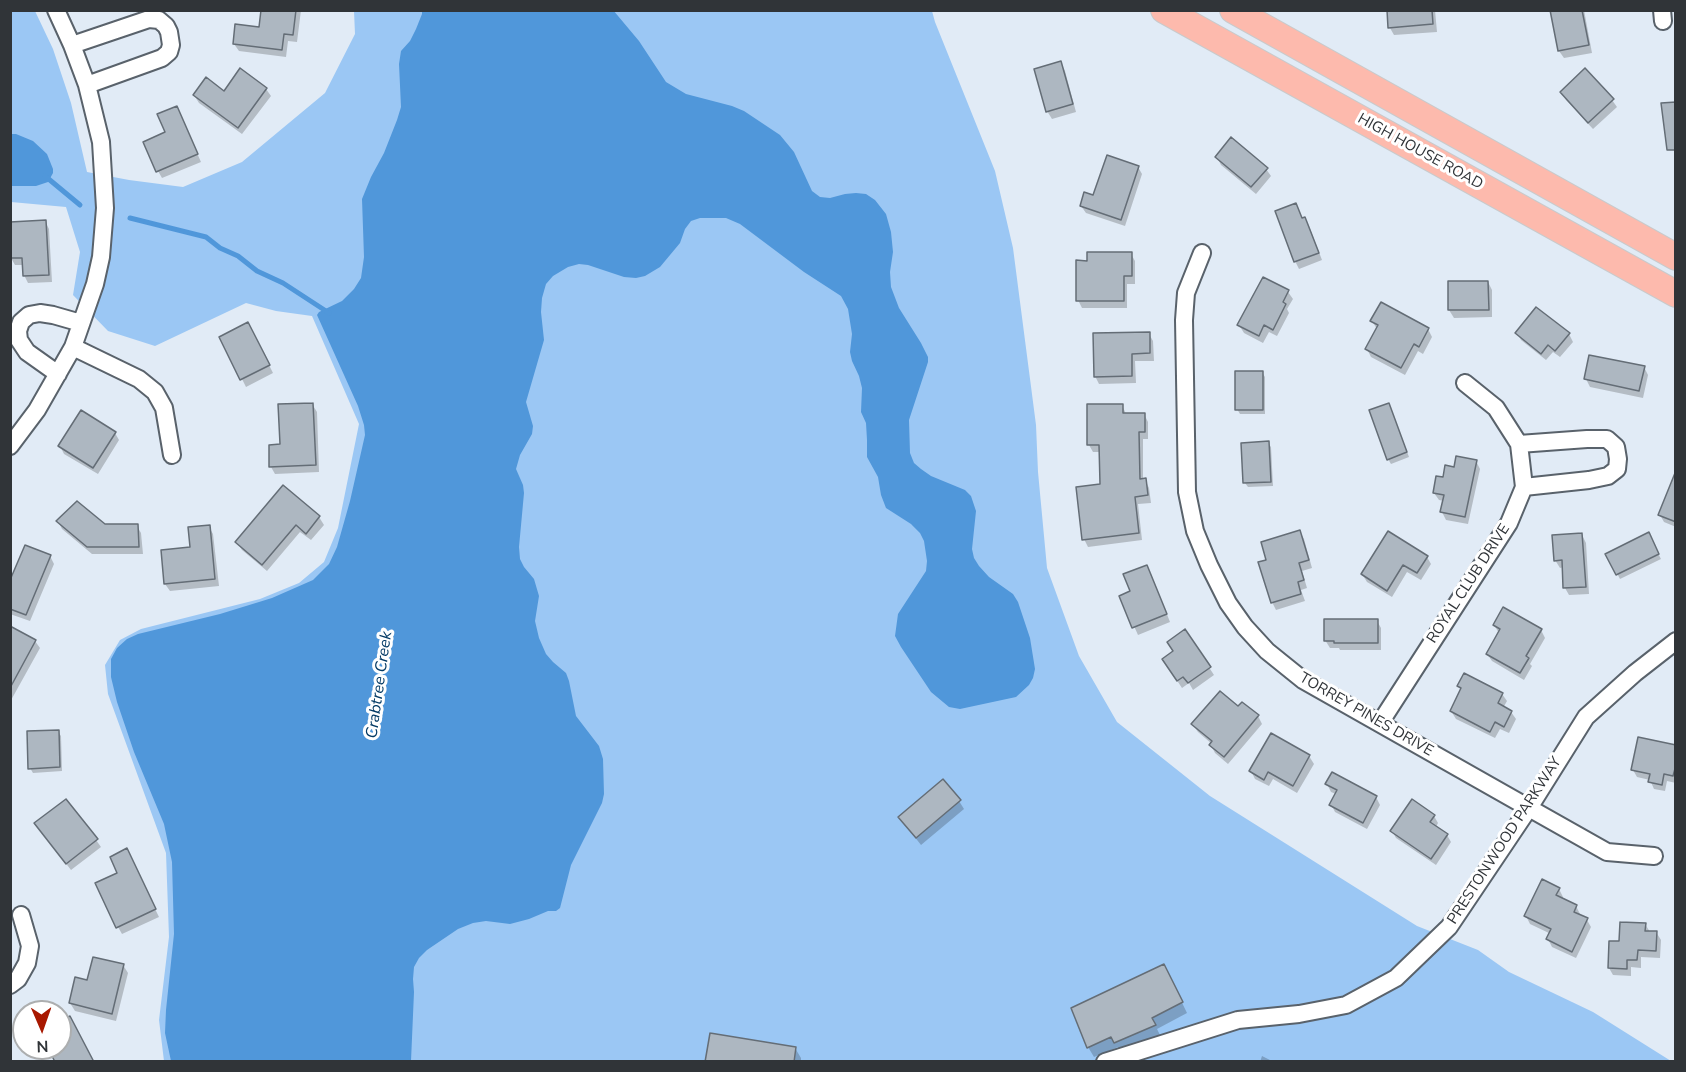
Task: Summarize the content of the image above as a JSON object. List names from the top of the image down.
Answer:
{
  "streets": {
    "main road": ["HIGH HOUSE ROAD"],
    "street": ["ROYAL CLUB DRIVE", "TORREY PINES DRIVE", "PRESTONWOOD PARKWAY"]
  },
  "crossings": [
    ["ROYAL CLUB DRIVE", "TORREY PINES DRIVE"],
    ["TORREY PINES DRIVE", "PRESTONWOOD PARKWAY"]
  ],
  "water": ["Crabtree Creek"],
  "north": "bottom"
}
